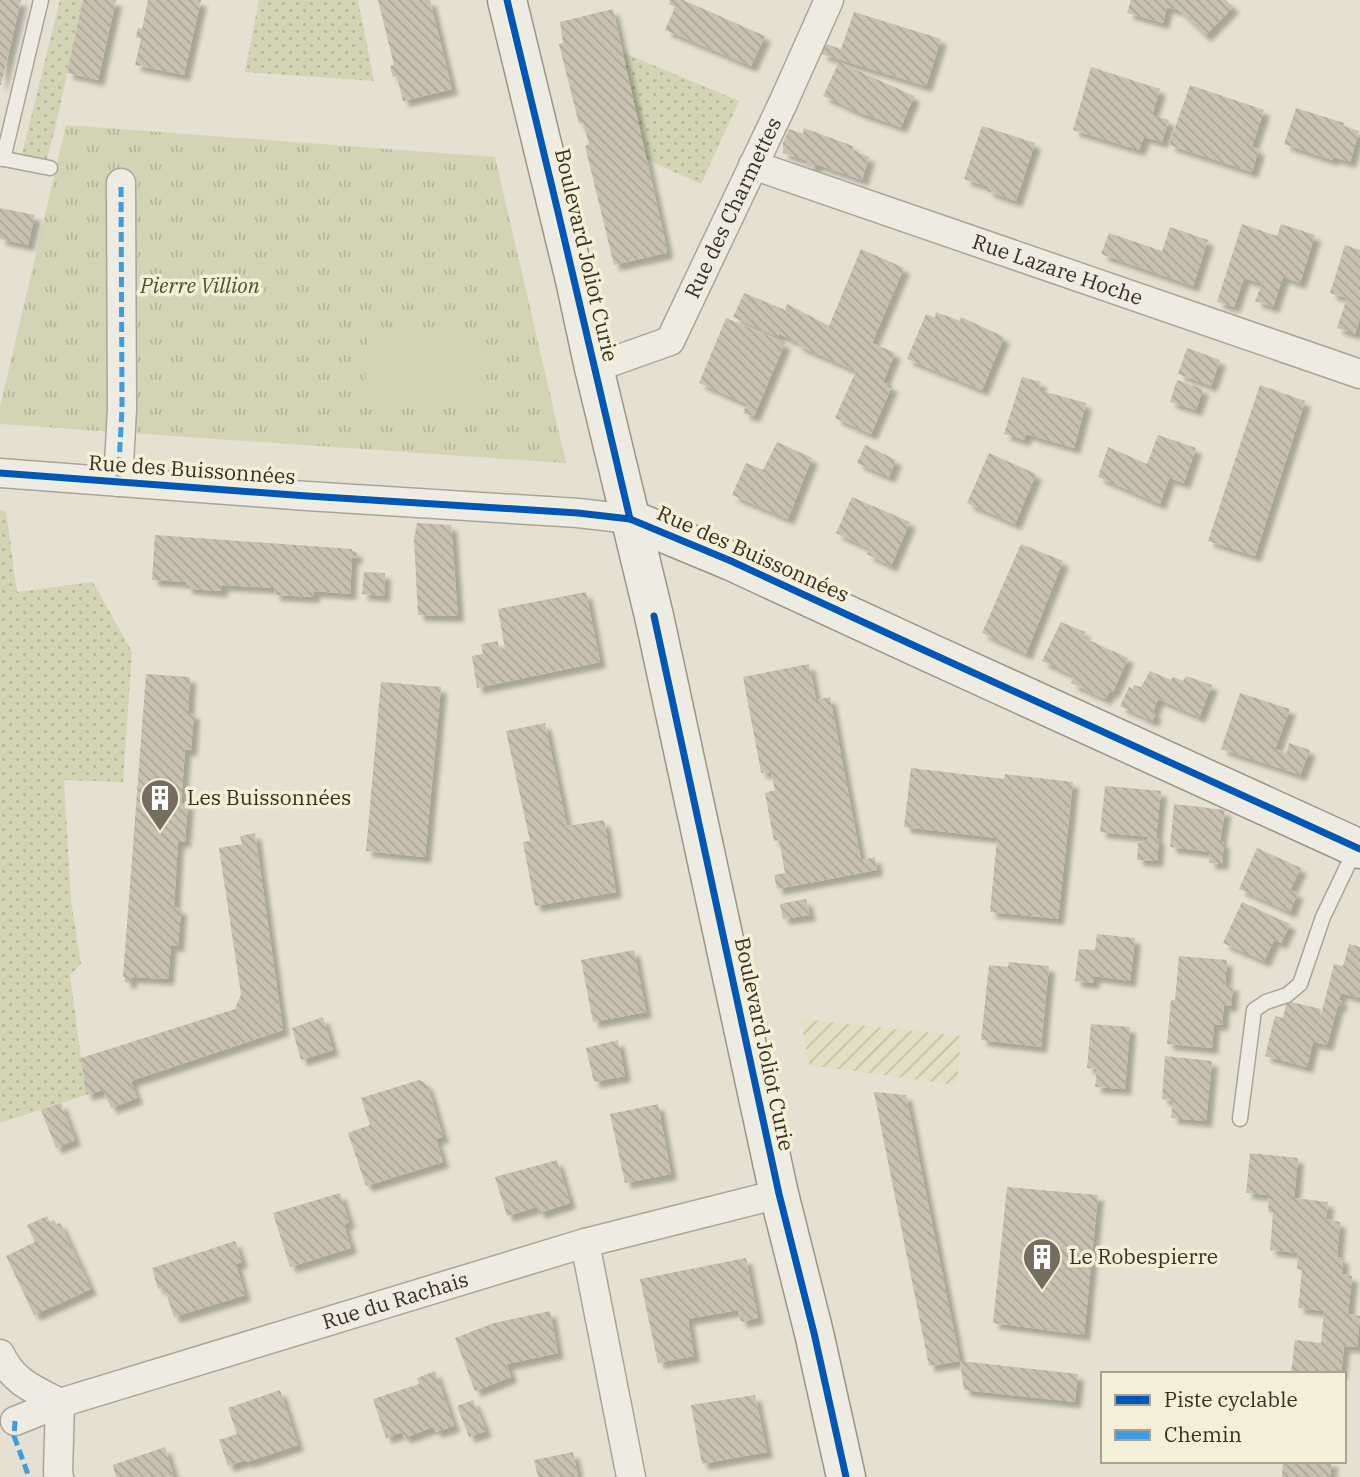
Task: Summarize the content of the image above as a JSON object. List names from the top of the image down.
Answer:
{
  "streets": {
    "street": [
      "Rue des Charmettes",
      "Boulevard Joliot Curie",
      "Rue Lazare Hoche",
      "Rue des Buissonnées",
      "Rue du Rachais"
    ]
  },
  "crossings": [
    ["Rue des Charmettes", "Boulevard Joliot Curie"],
    ["Rue des Charmettes", "Rue Lazare Hoche"],
    ["Boulevard Joliot Curie", "Rue des Buissonnées"],
    ["Boulevard Joliot Curie", "Rue du Rachais"]
  ],
  "parks": ["Pierre Villion"],
  "places": {
    "building": ["Les Buissonnées", "Le Robespierre"]
  },
  "legend": ["Piste cyclable", "Chemin"]
}
